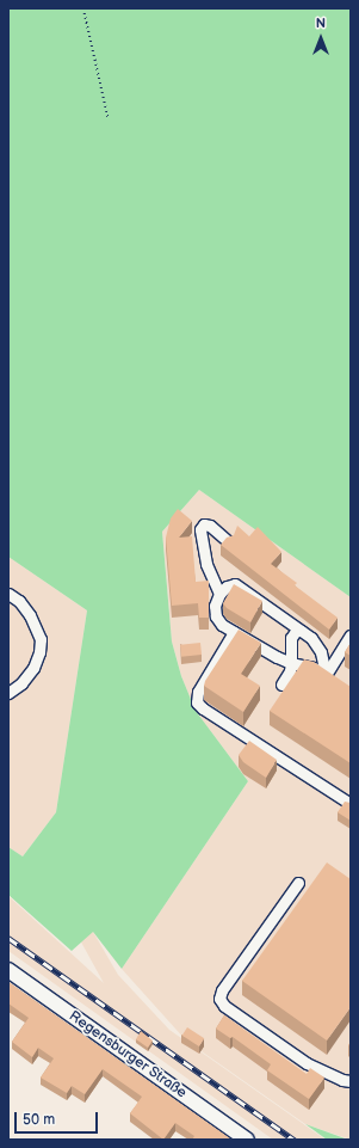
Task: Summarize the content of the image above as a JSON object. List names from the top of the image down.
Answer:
{
  "streets": {
    "main road": ["Regensburger Straße"]
  },
  "scale_bar": "50 m",
  "north": "top"
}
